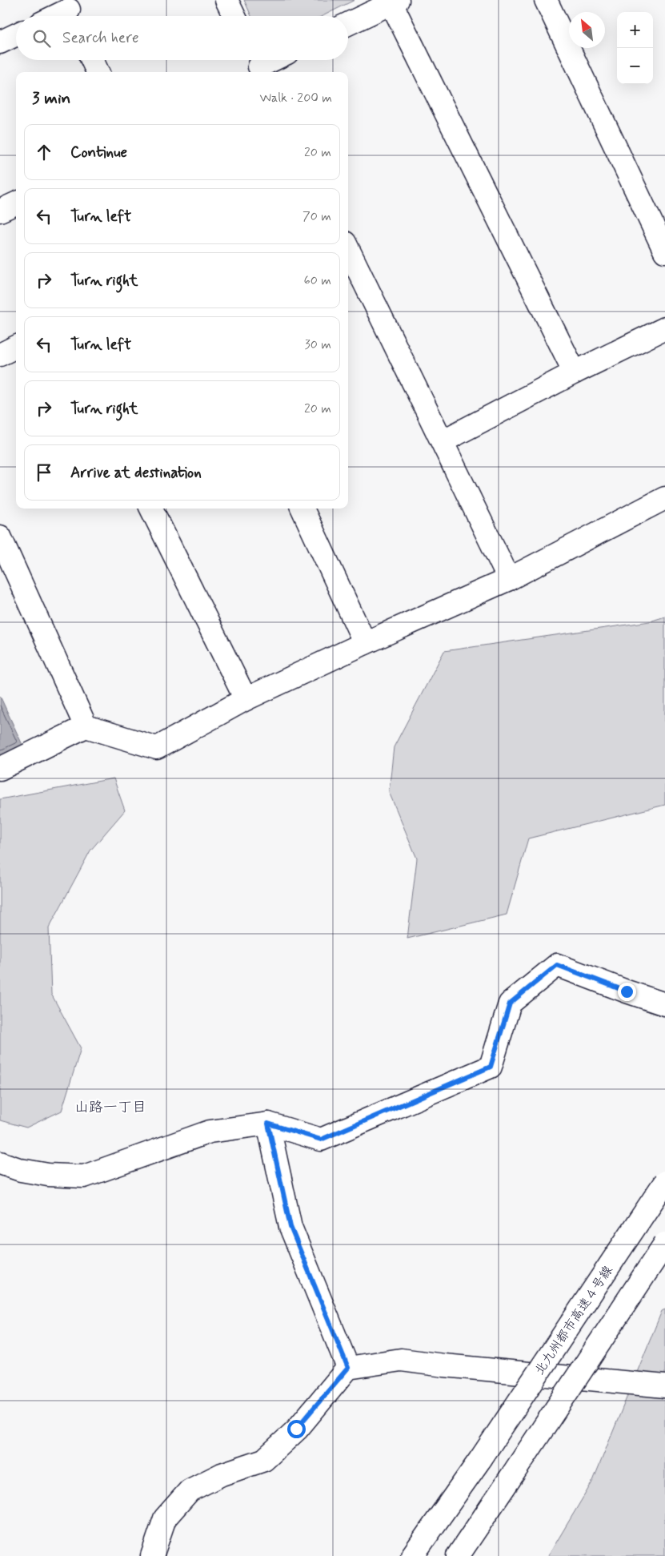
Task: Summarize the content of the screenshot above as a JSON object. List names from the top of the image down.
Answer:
{
  "streets": {
    "main road": ["北九州都市高速４号線"]
  },
  "districts": ["山路一丁目"],
  "north": "top left",
  "page": {
    "map_buttons": ["+", "−"],
    "search": "Search here",
    "heading": ["3 min", "Walk · 200 m"],
    "list": [
      ["Continue", "20 m"],
      ["Turn left", "70 m"],
      ["Turn right", "60 m"],
      ["Turn left", "30 m"],
      ["Turn right", "20 m"],
      "Arrive at destination"
    ]
  }
}
